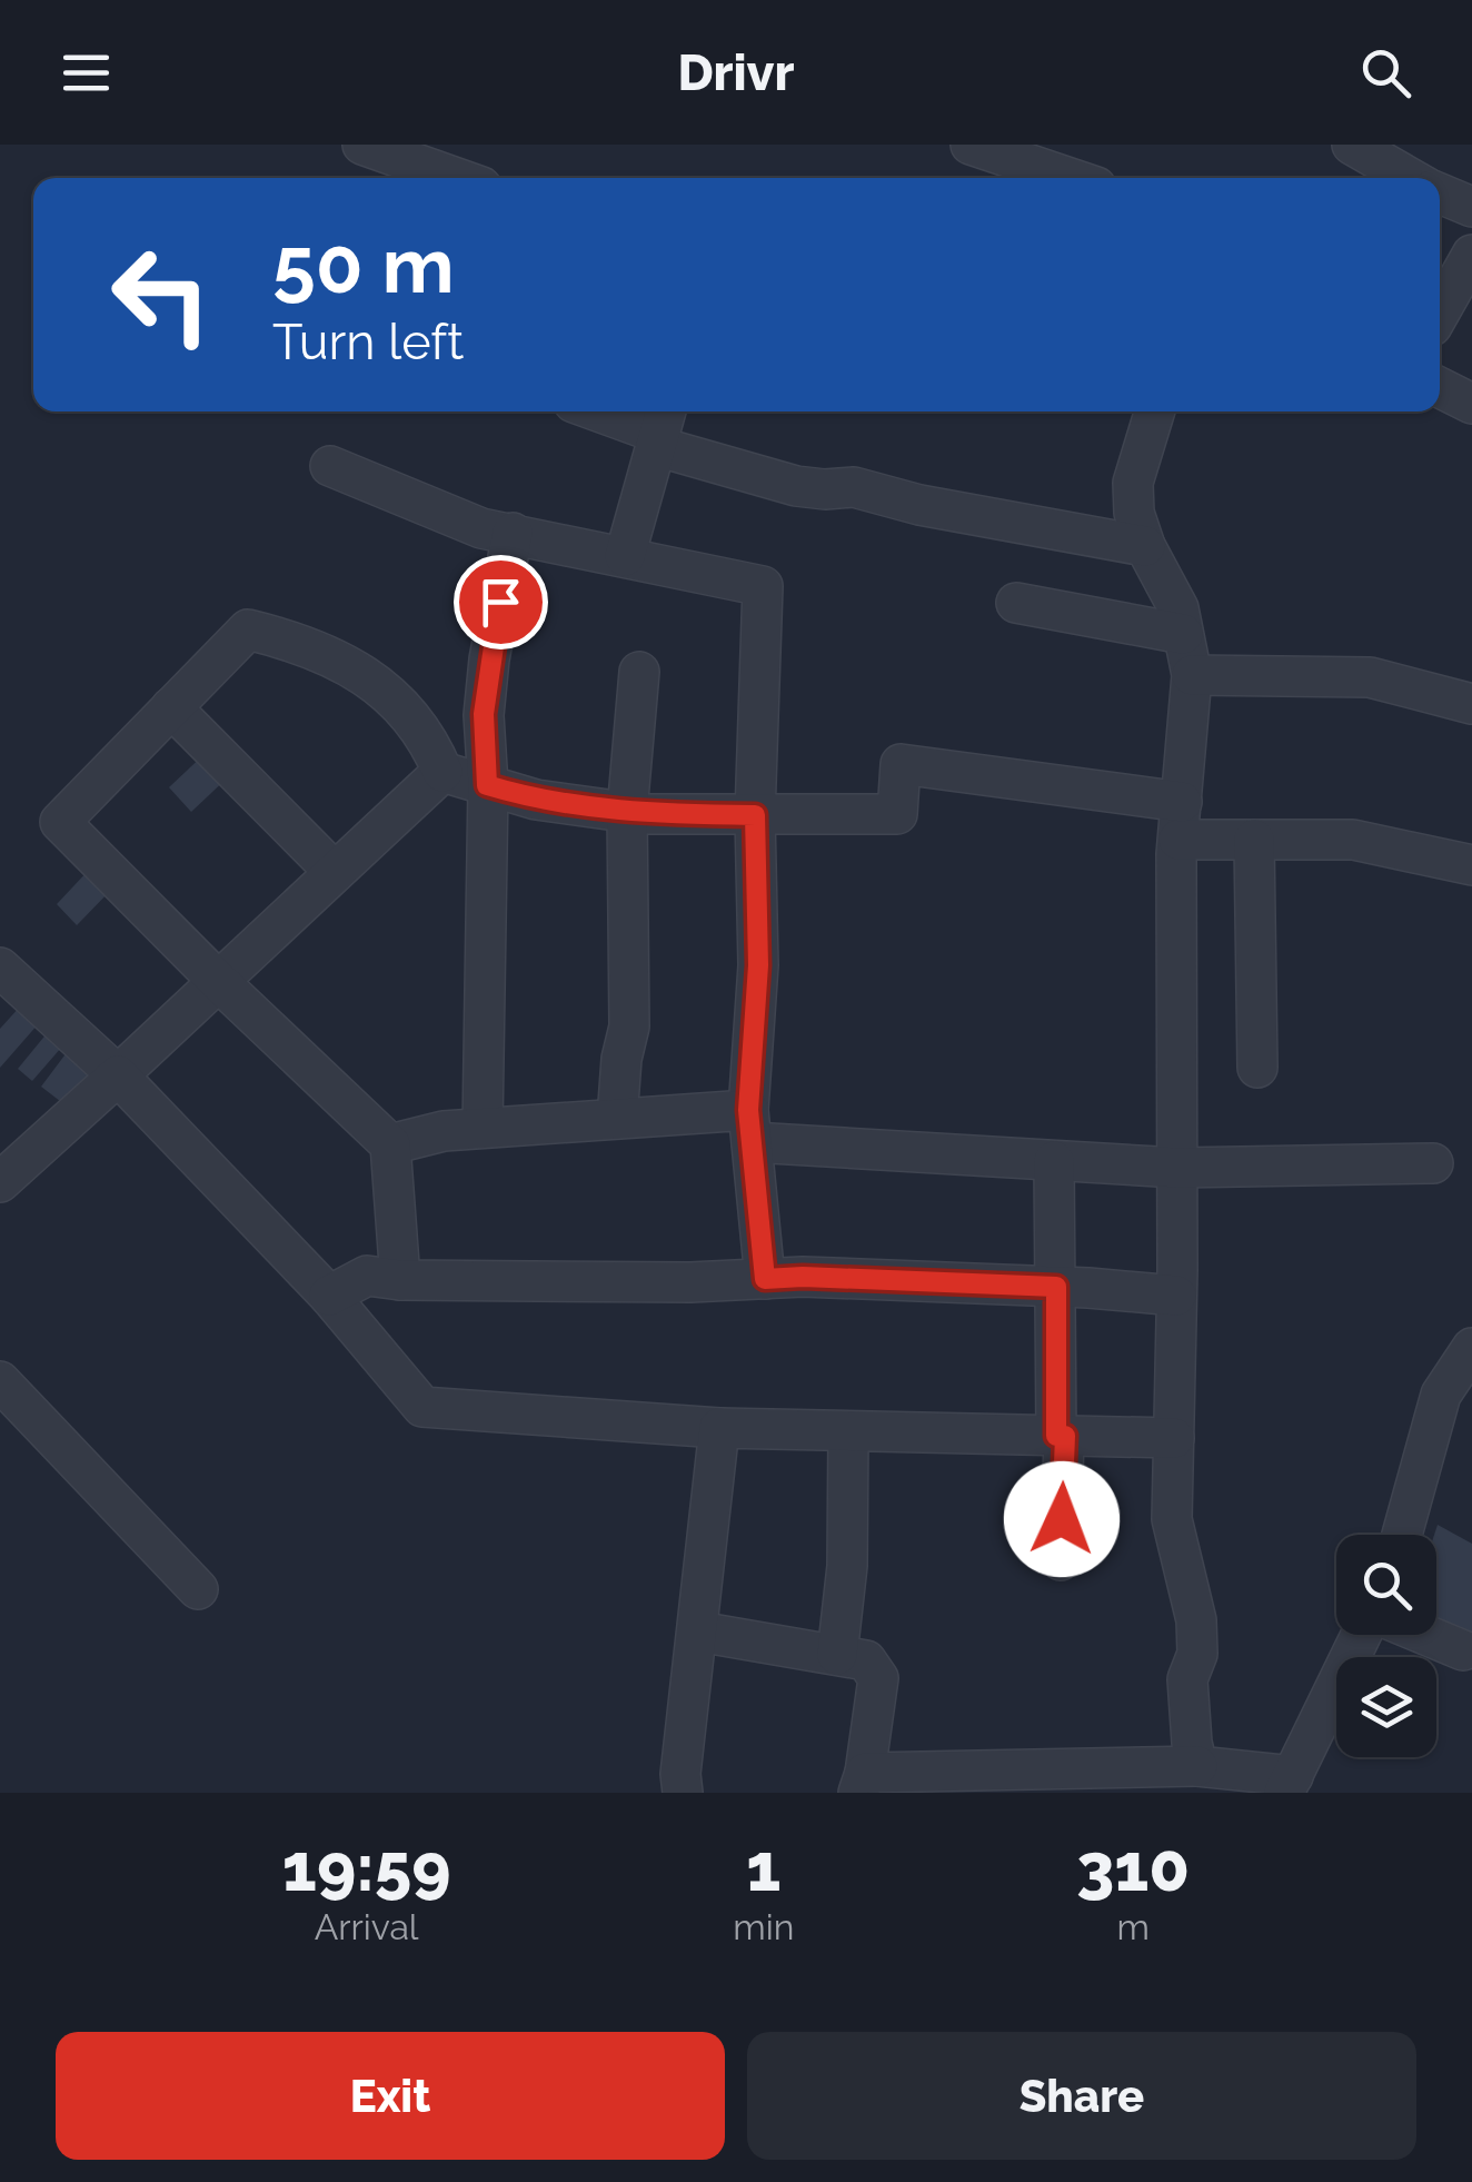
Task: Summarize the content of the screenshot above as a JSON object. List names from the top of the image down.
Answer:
{
  "page": {
    "header": "Drivr",
    "turn": ["50 m", "Turn left"],
    "eta": [
      "19:59",
      "Arrival",
      "1",
      "min",
      "310",
      "m"
    ],
    "buttons": ["Exit", "Share"]
  }
}
